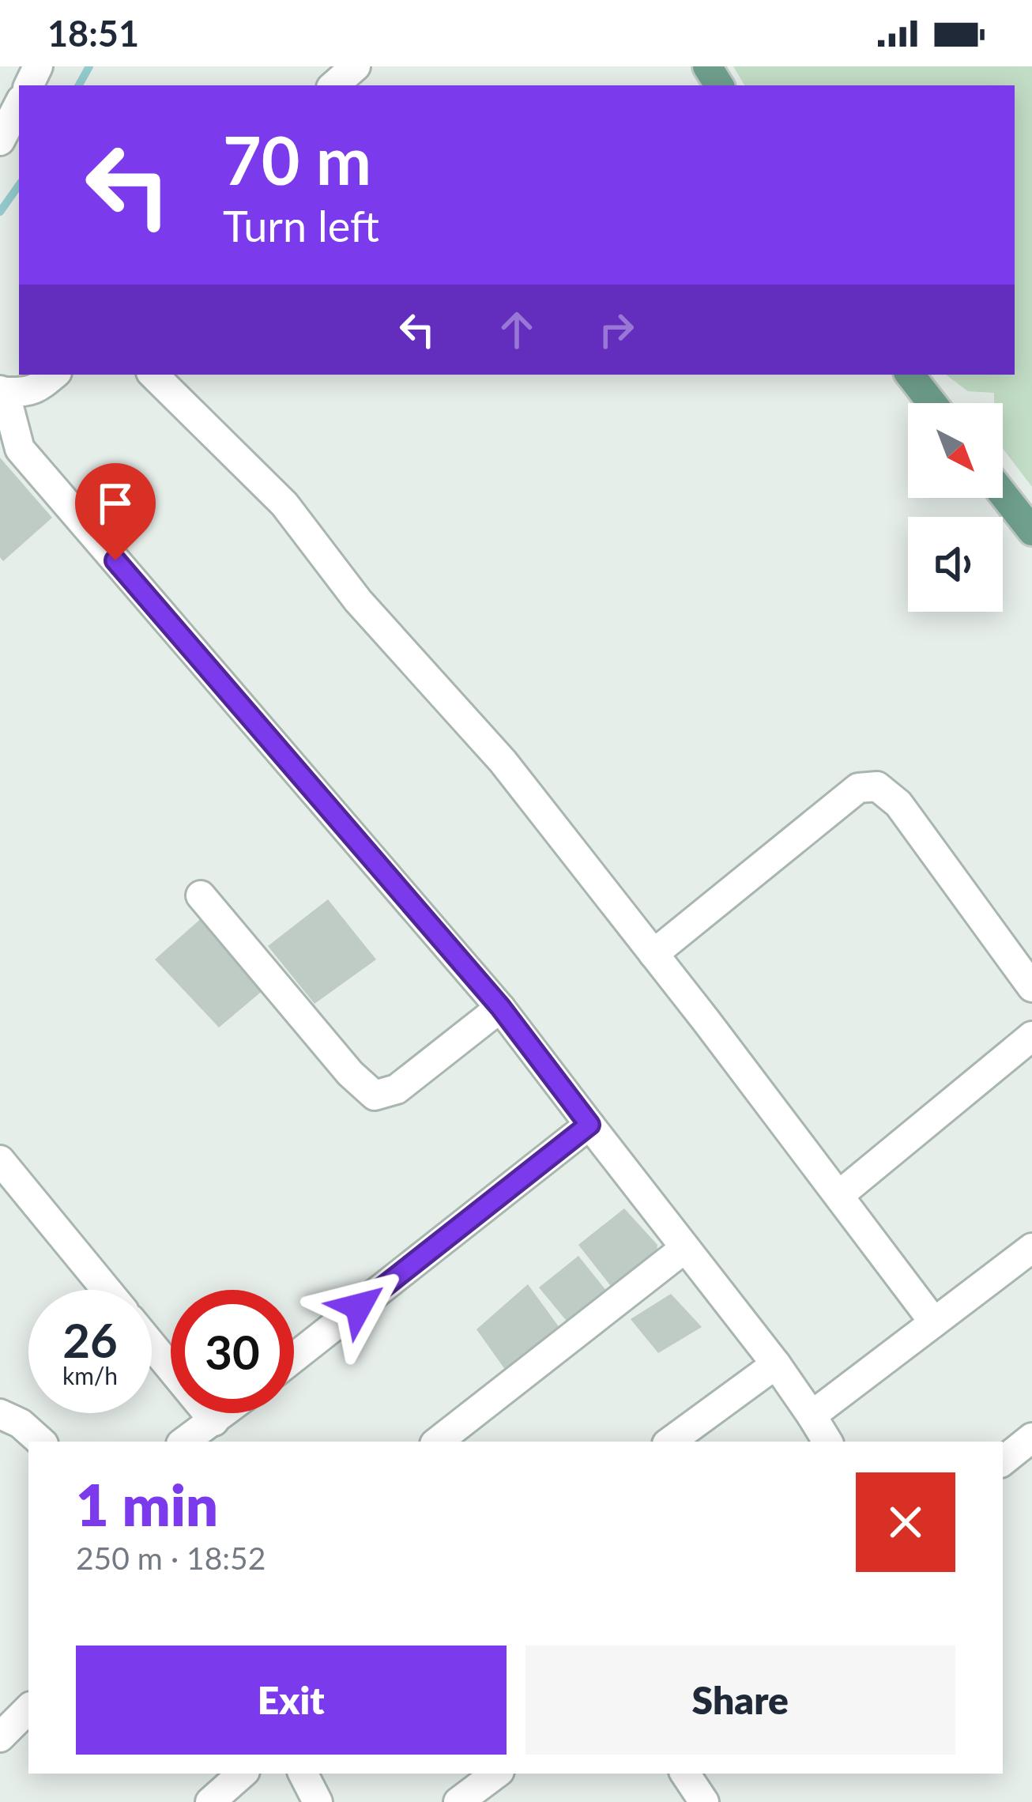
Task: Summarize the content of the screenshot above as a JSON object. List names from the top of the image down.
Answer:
{
  "north": "bottom right",
  "page": {
    "status": "18:51",
    "turn": ["70 m", "Turn left"],
    "speed": "26 km/h",
    "limit": "30",
    "heading": ["1 min", "250 m · 18:52"],
    "buttons": ["Exit", "Share"]
  }
}
